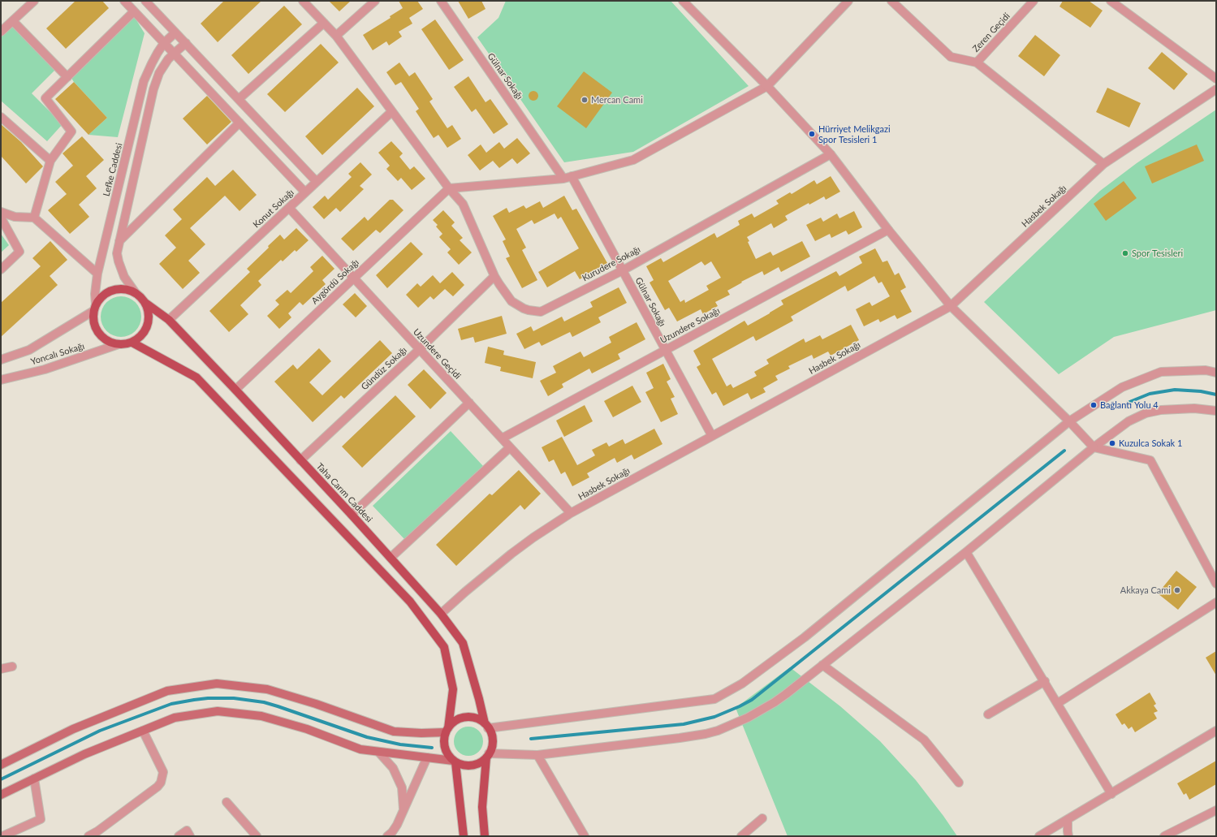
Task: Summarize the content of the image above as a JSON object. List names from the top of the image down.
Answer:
{
  "streets": {
    "main road": ["Taha Carım Caddesi"],
    "street": [
      "Zeren Geçidi",
      "Gülnar Sokağı",
      "Lefke Caddesi",
      "Hasbek Sokağı",
      "Konut Sokağı",
      "Kurudere Sokağı",
      "Aygördü Sokağı",
      "Uzundere Sokağı",
      "Yoncalı Sokağı",
      "Uzundere Geçidi",
      "Gündüz Sokağı"
    ]
  },
  "crossings": [
    ["Gülnar Sokağı", "Hasbek Sokağı"],
    ["Gülnar Sokağı", "Kurudere Sokağı"],
    ["Gülnar Sokağı", "Uzundere Sokağı"],
    ["Lefke Caddesi", "Yoncalı Sokağı"],
    ["Lefke Caddesi", "Taha Carım Caddesi"],
    ["Hasbek Sokağı", "Uzundere Geçidi"],
    ["Hasbek Sokağı", "Taha Carım Caddesi"],
    ["Konut Sokağı", "Kurudere Sokağı"],
    ["Konut Sokağı", "Uzundere Geçidi"],
    ["Konut Sokağı", "Taha Carım Caddesi"],
    ["Kurudere Sokağı", "Aygördü Sokağı"],
    ["Kurudere Sokağı", "Gündüz Sokağı"],
    ["Aygördü Sokağı", "Uzundere Geçidi"],
    ["Aygördü Sokağı", "Taha Carım Caddesi"],
    ["Uzundere Sokağı", "Uzundere Geçidi"],
    ["Yoncalı Sokağı", "Taha Carım Caddesi"],
    ["Uzundere Geçidi", "Gündüz Sokağı"],
    ["Gündüz Sokağı", "Taha Carım Caddesi"]
  ],
  "places": [
    "Mercan Cami",
    "Hürriyet Melikgazi Spor Tesisleri 1",
    "Spor Tesisleri",
    "Bağlantı Yolu 4",
    "Kuzulca Sokak 1",
    "Akkaya Cami"
  ]
}
